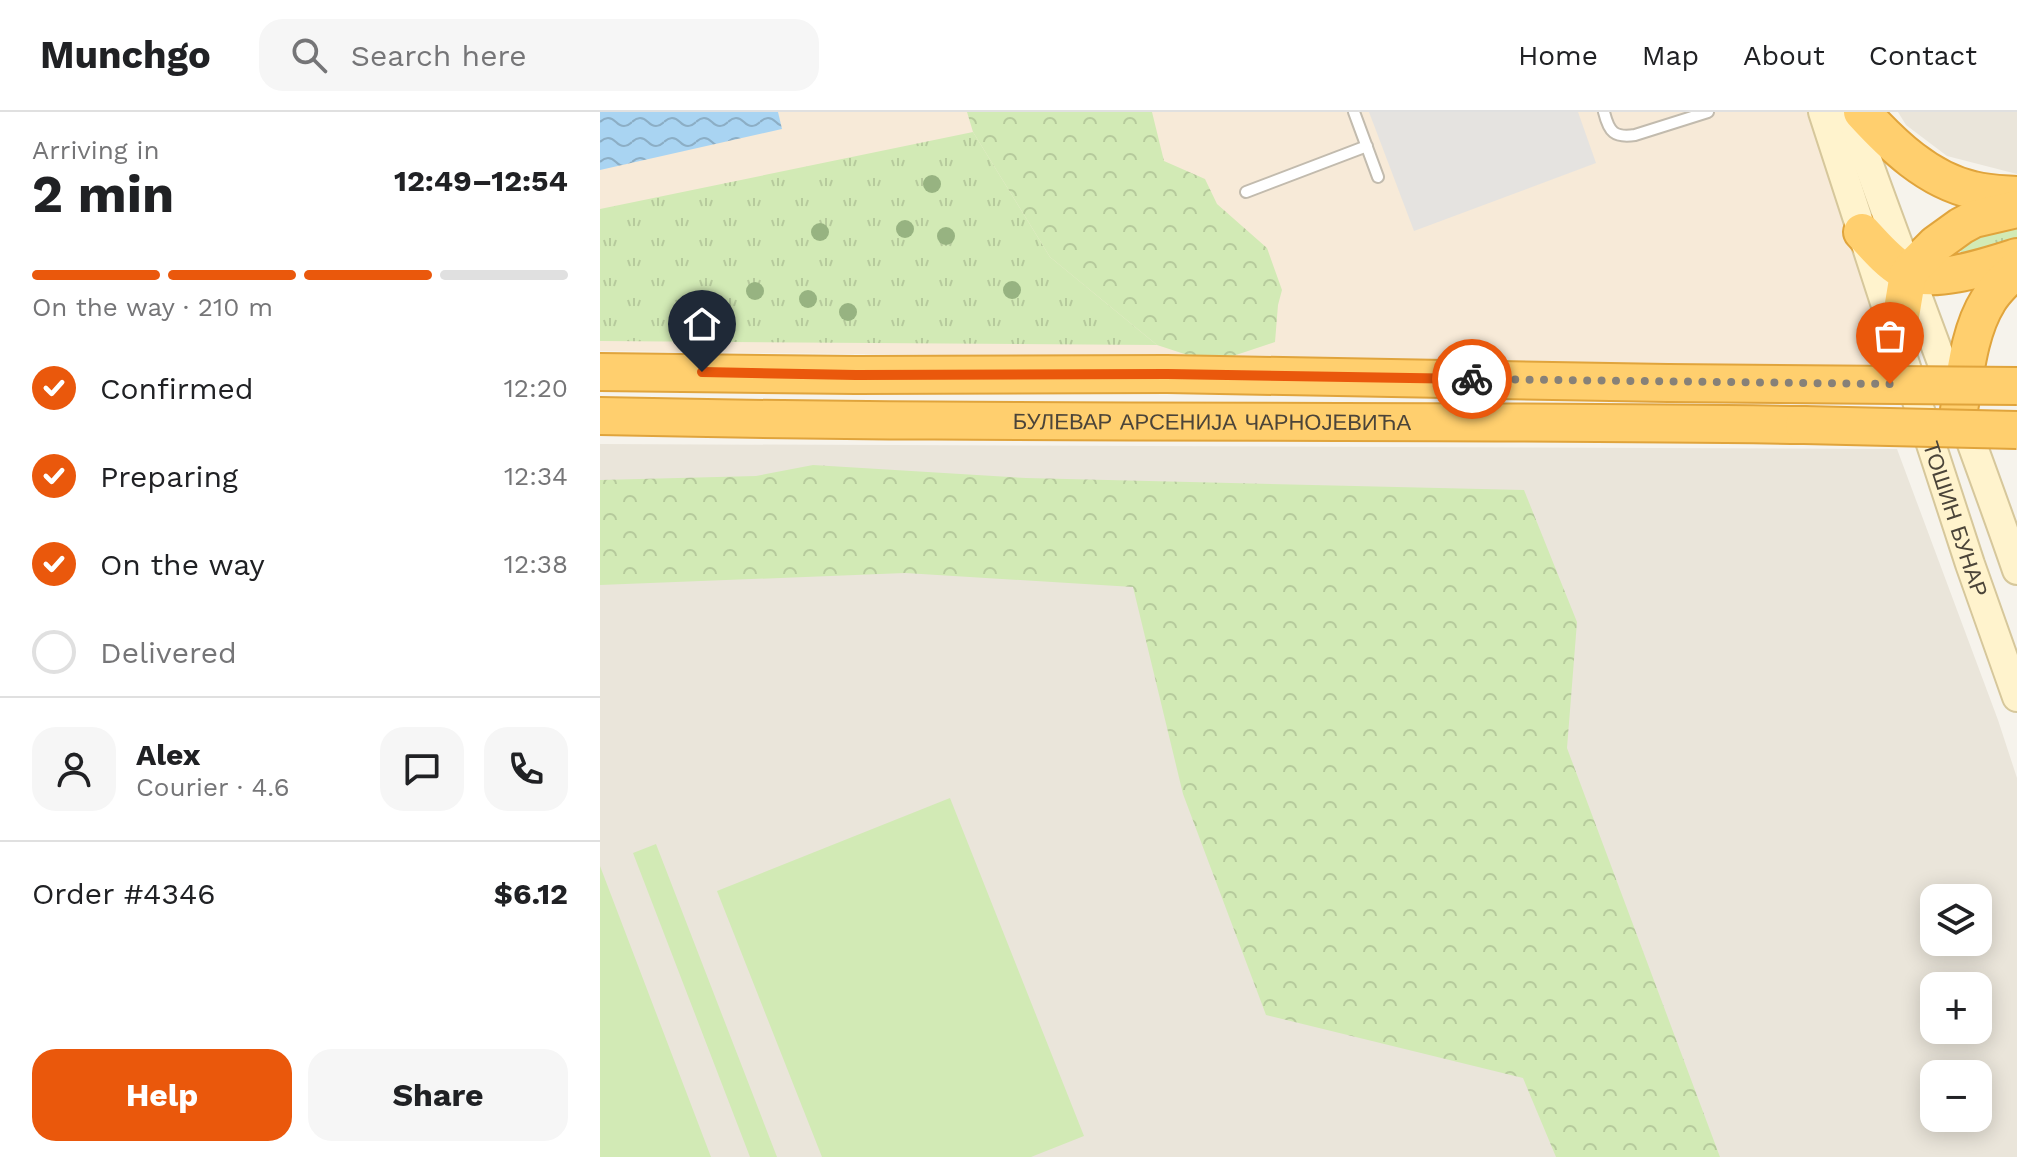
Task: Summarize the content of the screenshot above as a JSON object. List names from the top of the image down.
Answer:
{
  "streets": {
    "highway": ["БУЛЕВАР АРСЕНИЈА ЧАРНОЈЕВИЋА"],
    "main road": ["ТОШИН БУНАР"]
  },
  "page": {
    "header": "Munchgo",
    "search": "Search here",
    "nav": [
      "Home",
      "Map",
      "About",
      "Contact"
    ],
    "heading": ["2 min", "Arriving in", "12:49–12:54"],
    "panel": [
      "Alex",
      "Courier · 4.6",
      "Order #4346",
      "$6.12"
    ],
    "bar": "On the way · 210 m",
    "list": [
      ["Confirmed", "12:20"],
      ["Preparing", "12:34"],
      ["On the way", "12:38"],
      "Delivered"
    ],
    "map_buttons": ["+", "−"],
    "buttons": ["Help", "Share"]
  }
}
